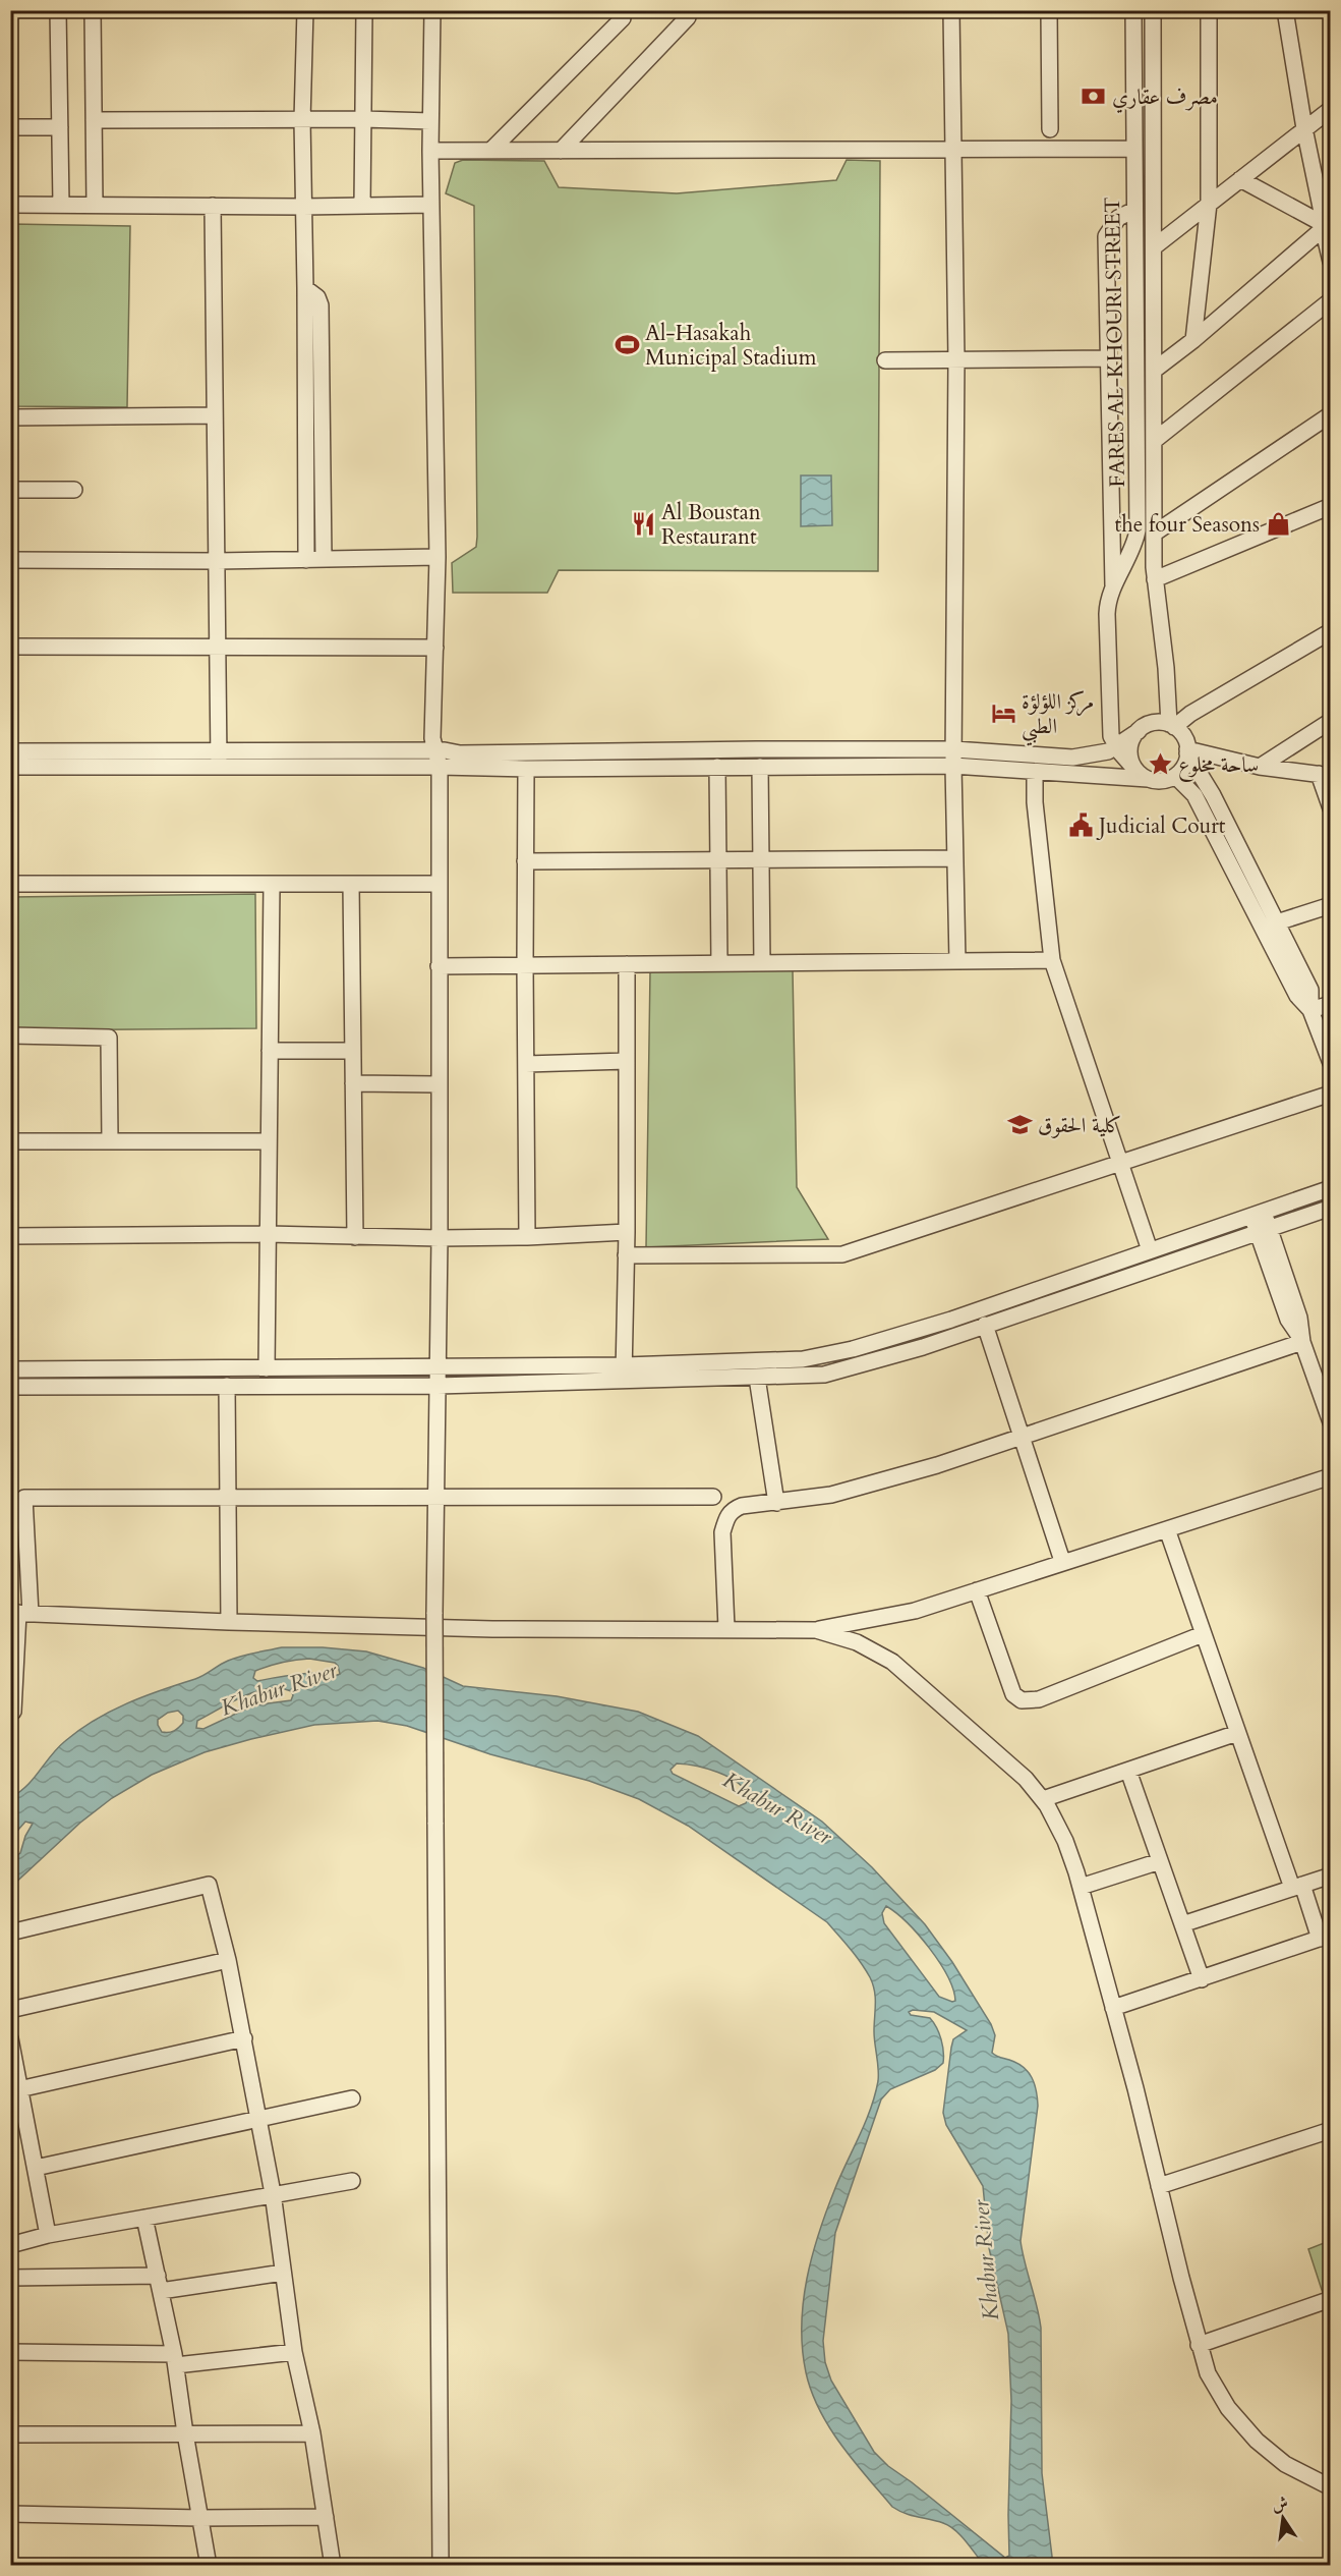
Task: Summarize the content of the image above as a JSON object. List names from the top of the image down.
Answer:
{
  "streets": {
    "street": ["FARES AL-KHOURI STREET"]
  },
  "water": ["Khabur River"],
  "places": {
    "bank": ["مصرف عقاري"],
    "sports": ["Al-Hasakah Municipal Stadium"],
    "restaurant": ["Al Boustan Restaurant"],
    "shop": ["the four Seasons"],
    "hotel": ["مركز اللؤلؤة الطبي"],
    "place": ["ساحة مخلوع"],
    "public building": ["Judicial Court"],
    "school or university": ["كلية الحقوق"]
  },
  "north": "top"
}
